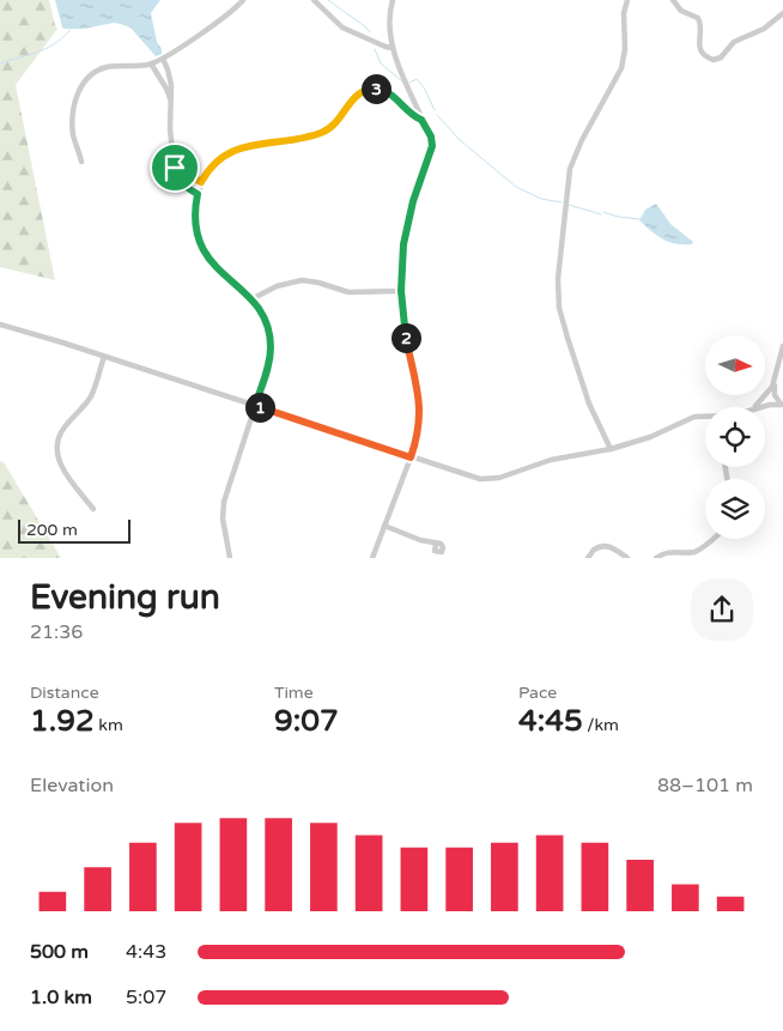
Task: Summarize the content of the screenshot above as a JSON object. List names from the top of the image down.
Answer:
{
  "scale_bar": "200 m",
  "north": "right",
  "page": {
    "pins": ["3", "2", "1"],
    "scale": "200 m",
    "heading": ["Evening run", "21:36"],
    "stats": [
      ["Distance", "1.92 km"],
      ["Time", "9:07"],
      ["Pace", "4:45 /km"]
    ],
    "chart": ["Elevation", "88–101 m"],
    "list": [
      {
        "name": "500 m",
        "note": "4:43"
      },
      {
        "name": "1.0 km",
        "note": "5:07"
      }
    ]
  }
}
